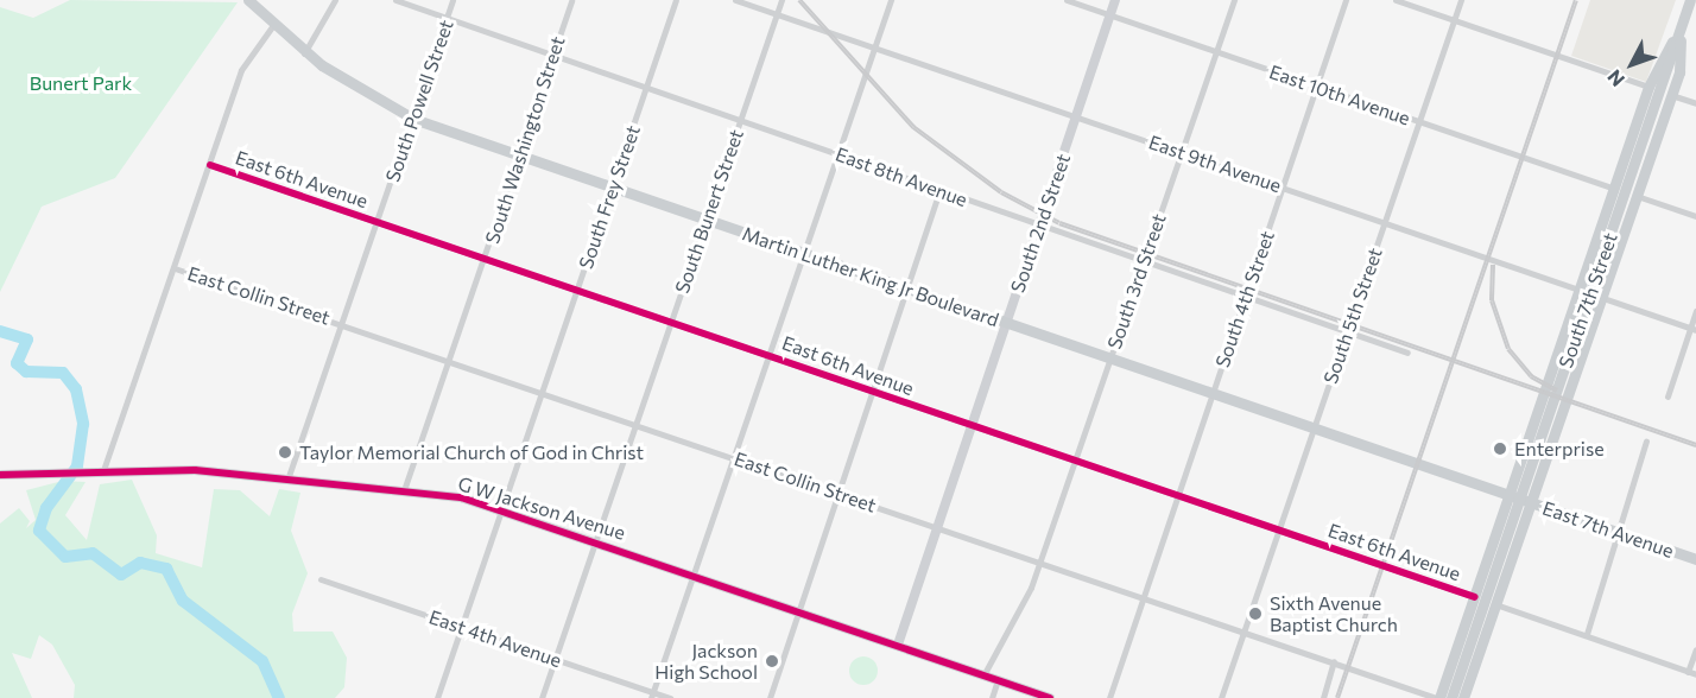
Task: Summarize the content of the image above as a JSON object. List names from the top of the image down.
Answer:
{
  "streets": {
    "main road": ["Martin Luther King Jr Boulevard", "South 7th Street", "East 7th Avenue"],
    "street": [
      "East 10th Avenue",
      "South Powell Street",
      "South Washington Street",
      "East 9th Avenue",
      "East 8th Avenue",
      "East 6th Avenue",
      "South Frey Street",
      "South Bunert Street",
      "South 2nd Street",
      "South 3rd Street",
      "East Collin Street",
      "South 4th Street",
      "South 5th Street",
      "G W Jackson Avenue",
      "East 4th Avenue"
    ]
  },
  "crossings": [
    ["East 10th Avenue", "South 2nd Street"],
    ["East 10th Avenue", "South 3rd Street"],
    ["East 10th Avenue", "South 4th Street"],
    ["East 10th Avenue", "South 5th Street"],
    ["South Powell Street", "East 8th Avenue"],
    ["South Powell Street", "East 6th Avenue"],
    ["South Powell Street", "Martin Luther King Jr Boulevard"],
    ["South Powell Street", "East Collin Street"],
    ["South Powell Street", "G W Jackson Avenue"],
    ["South Washington Street", "East 8th Avenue"],
    ["South Washington Street", "East 6th Avenue"],
    ["South Washington Street", "Martin Luther King Jr Boulevard"],
    ["South Washington Street", "East Collin Street"],
    ["South Washington Street", "G W Jackson Avenue"],
    ["East 9th Avenue", "South Bunert Street"],
    ["East 9th Avenue", "South 2nd Street"],
    ["East 9th Avenue", "South 3rd Street"],
    ["East 9th Avenue", "South 4th Street"],
    ["East 9th Avenue", "South 5th Street"],
    ["East 8th Avenue", "South Frey Street"],
    ["East 8th Avenue", "South Bunert Street"],
    ["East 8th Avenue", "South 2nd Street"],
    ["East 8th Avenue", "South 3rd Street"],
    ["East 8th Avenue", "South 4th Street"],
    ["East 8th Avenue", "South 5th Street"],
    ["East 6th Avenue", "South Frey Street"],
    ["East 6th Avenue", "South Bunert Street"],
    ["East 6th Avenue", "South 2nd Street"],
    ["East 6th Avenue", "South 3rd Street"],
    ["East 6th Avenue", "South 4th Street"],
    ["East 6th Avenue", "South 7th Street"],
    ["East 6th Avenue", "South 5th Street"],
    ["South Frey Street", "Martin Luther King Jr Boulevard"],
    ["South Frey Street", "East Collin Street"],
    ["South Frey Street", "G W Jackson Avenue"],
    ["South Frey Street", "East 4th Avenue"],
    ["South Bunert Street", "Martin Luther King Jr Boulevard"],
    ["South Bunert Street", "East Collin Street"],
    ["South Bunert Street", "G W Jackson Avenue"],
    ["South Bunert Street", "East 4th Avenue"],
    ["South 2nd Street", "Martin Luther King Jr Boulevard"],
    ["South 2nd Street", "East Collin Street"],
    ["South 2nd Street", "G W Jackson Avenue"],
    ["Martin Luther King Jr Boulevard", "South 3rd Street"],
    ["Martin Luther King Jr Boulevard", "South 4th Street"],
    ["Martin Luther King Jr Boulevard", "South 5th Street"],
    ["Martin Luther King Jr Boulevard", "East 7th Avenue"],
    ["South 3rd Street", "East Collin Street"],
    ["South 3rd Street", "G W Jackson Avenue"],
    ["East Collin Street", "South 4th Street"],
    ["East Collin Street", "South 5th Street"]
  ],
  "parks": ["Bunert Park"],
  "places": [
    "Enterprise",
    "Taylor Memorial Church of God in Christ",
    "Sixth Avenue Baptist Church",
    "Jackson High School"
  ],
  "north": "bottom left"
}
